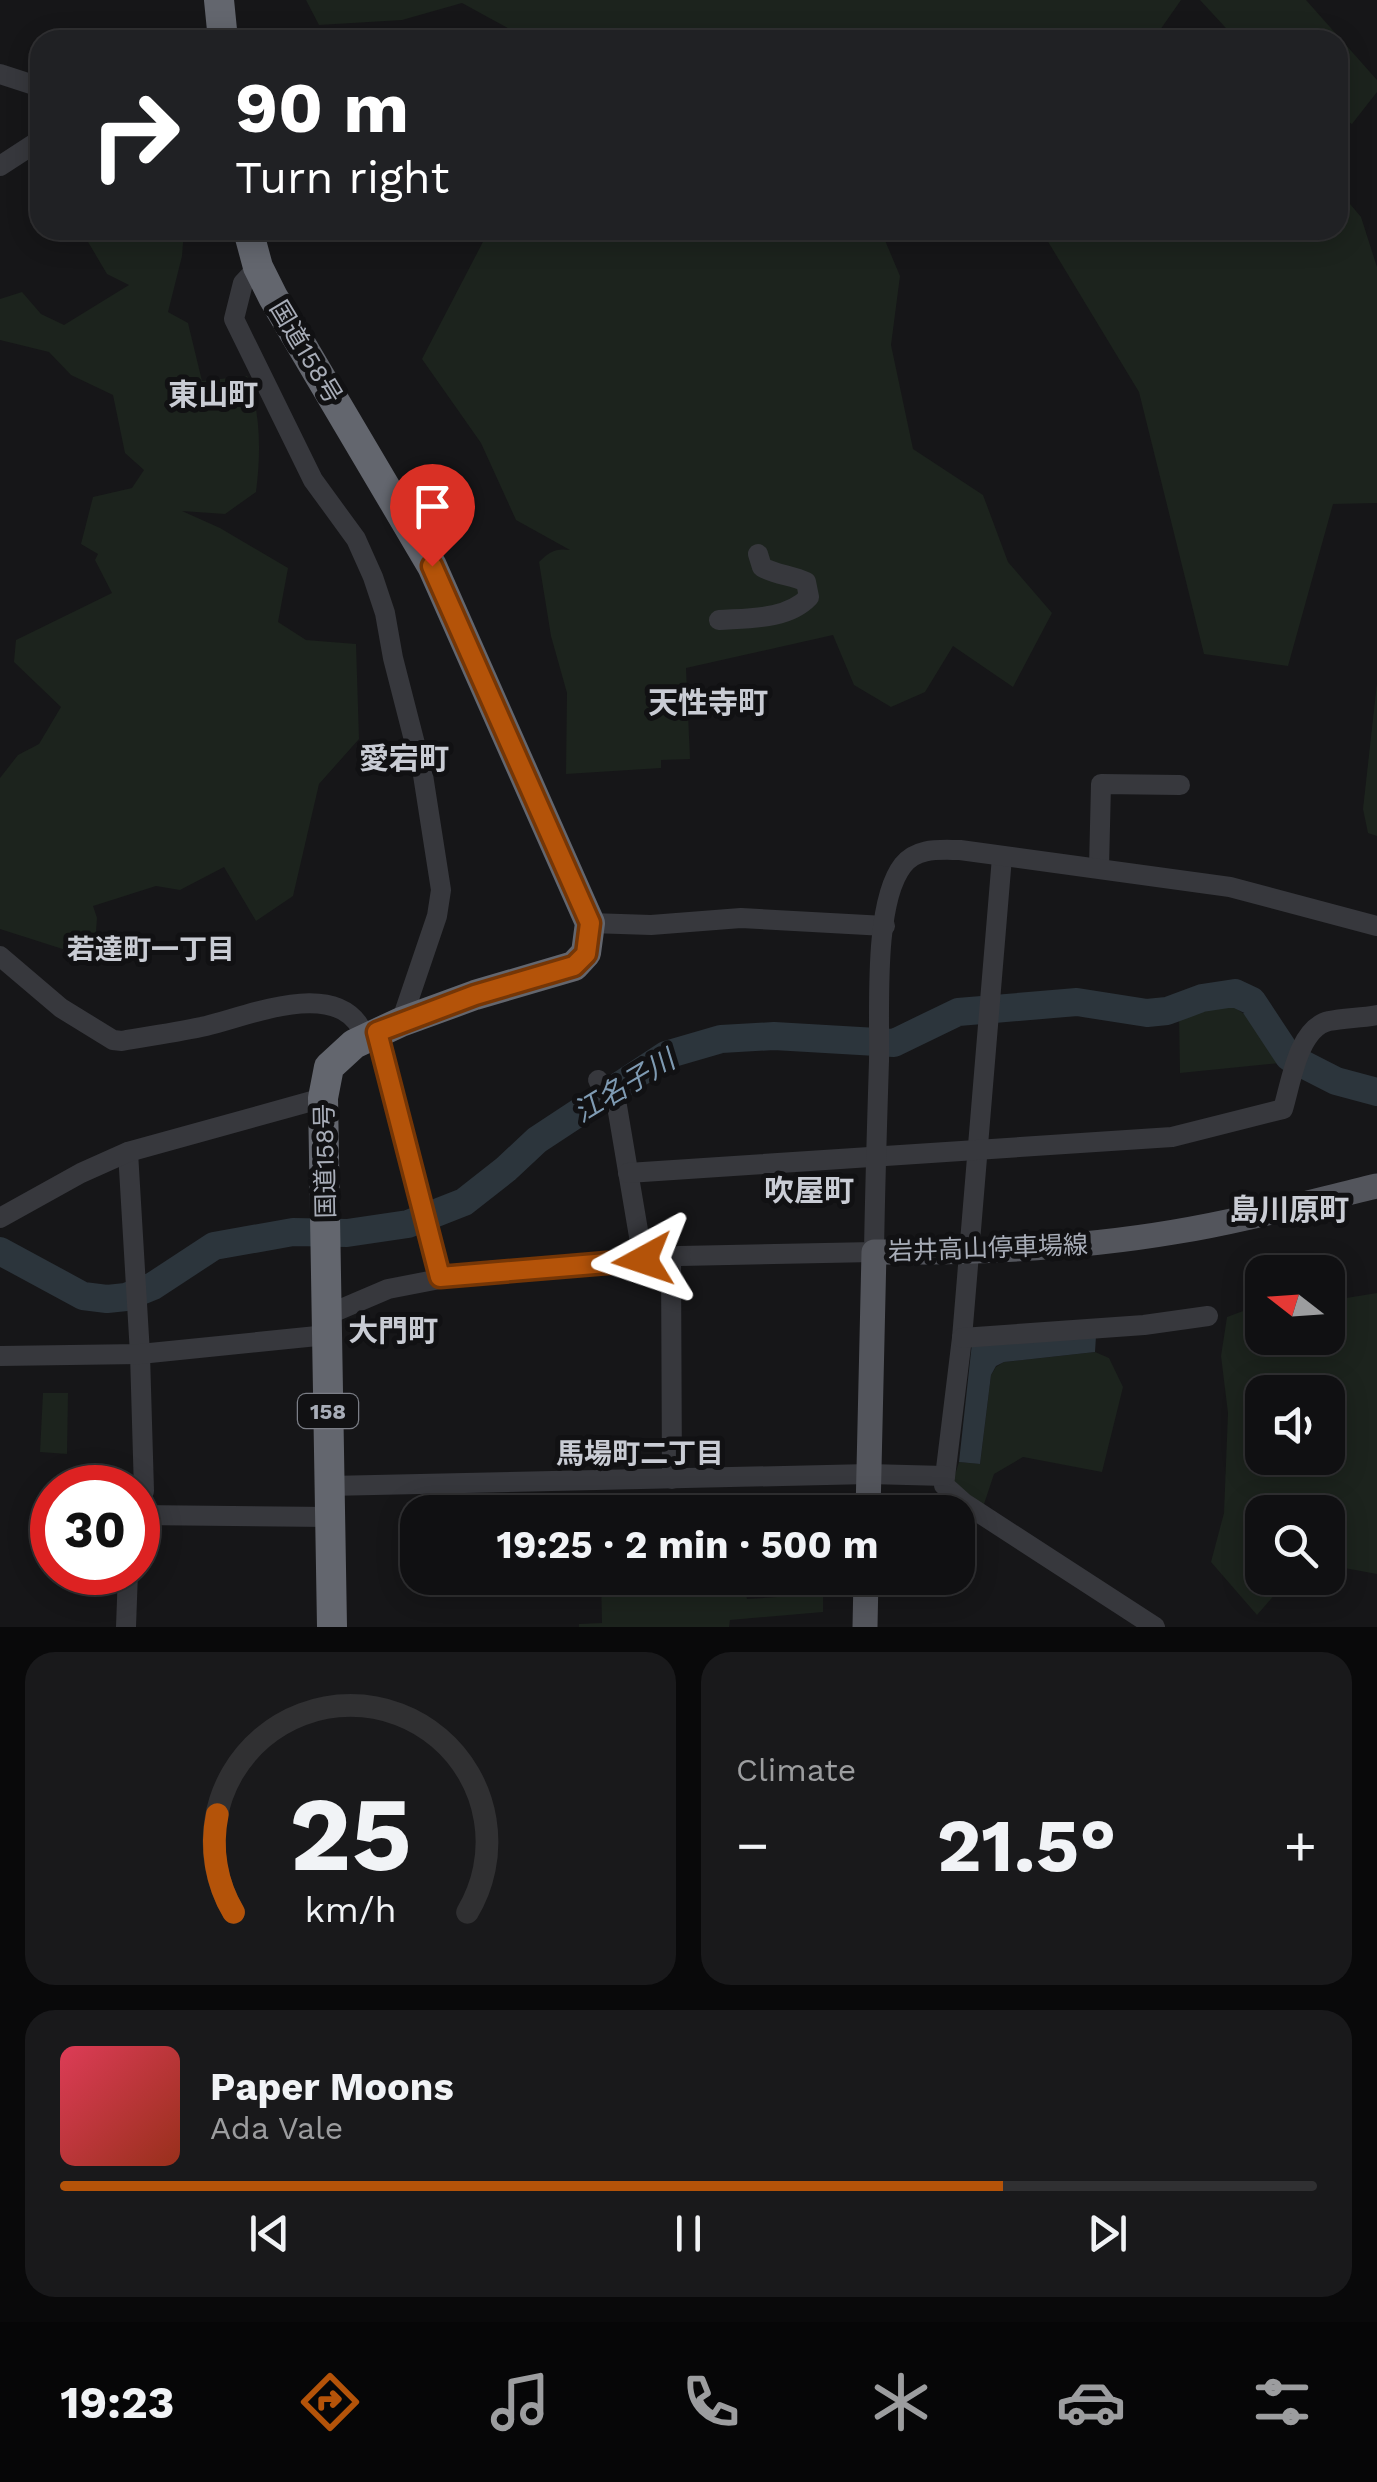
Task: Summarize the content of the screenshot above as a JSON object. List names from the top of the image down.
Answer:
{
  "streets": {
    "highway": ["国道158号", "158"],
    "main road": ["岩井高山停車場線"]
  },
  "districts": [
    "東山町",
    "天性寺町",
    "愛宕町",
    "若達町一丁目",
    "吹屋町",
    "島川原町",
    "大門町",
    "馬場町二丁目"
  ],
  "water": ["江名子川"],
  "north": "left",
  "page": {
    "turn": ["90 m", "Turn right"],
    "limit": "30",
    "trip": "19:25 · 2 min · 500 m",
    "tile": "Climate",
    "heat": ["−", "21.5°", "+"],
    "song": ["Paper Moons", "Ada Vale"],
    "tabs": "19:23",
    "gauge": ["25", "km/h"]
  }
}
